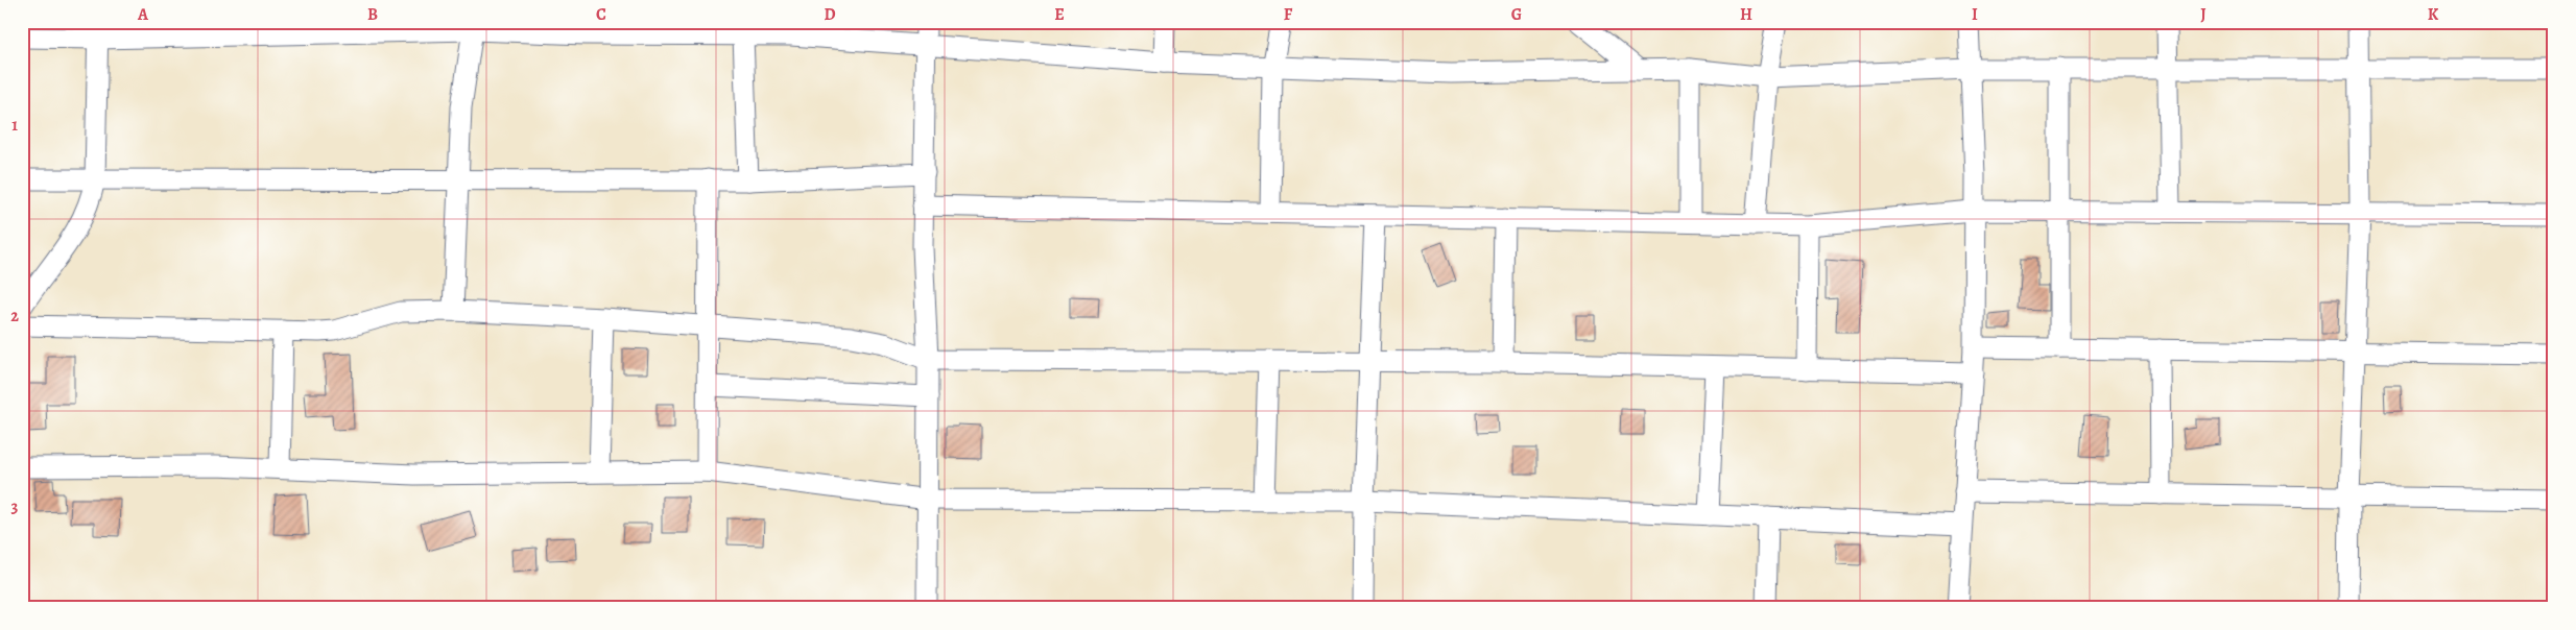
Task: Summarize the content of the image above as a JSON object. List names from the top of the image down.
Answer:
{
  "grid": {
    "columns": [
      "A",
      "B",
      "C",
      "D",
      "E",
      "F",
      "G",
      "H",
      "I",
      "J",
      "K"
    ],
    "rows": ["1", "2", "3"]
  }
}
